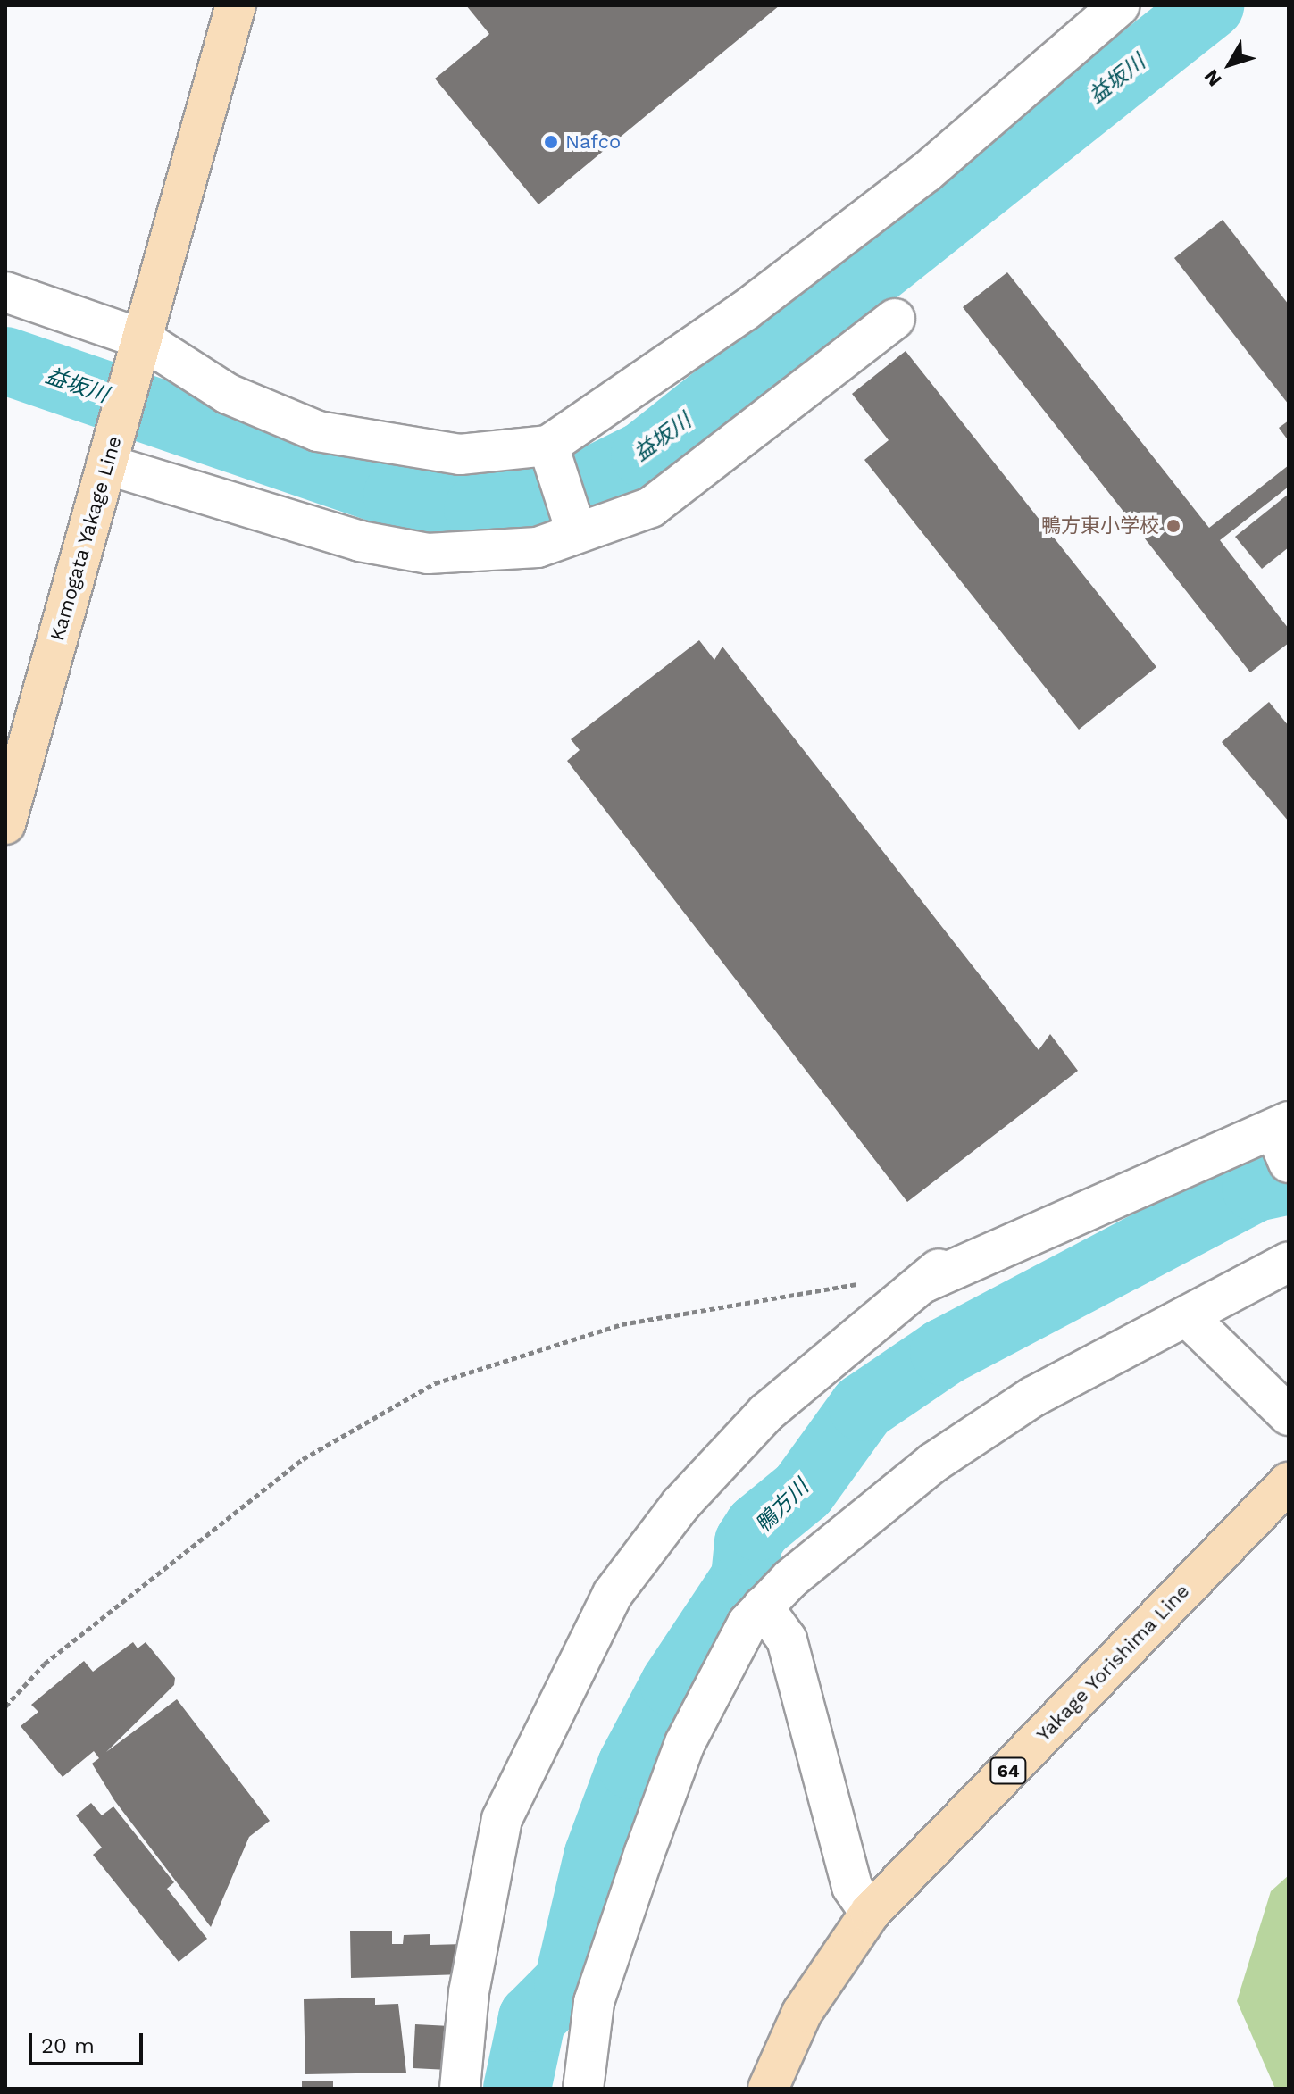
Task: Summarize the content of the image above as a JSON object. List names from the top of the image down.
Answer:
{
  "streets": {
    "main road": ["Kamogata Yakage Line", "Yakage Yorishima Line", "64"]
  },
  "water": ["益坂川", "鴨方川"],
  "places": ["Nafco", "鴨方東小学校"],
  "scale_bar": "20 m",
  "north": "bottom left"
}
